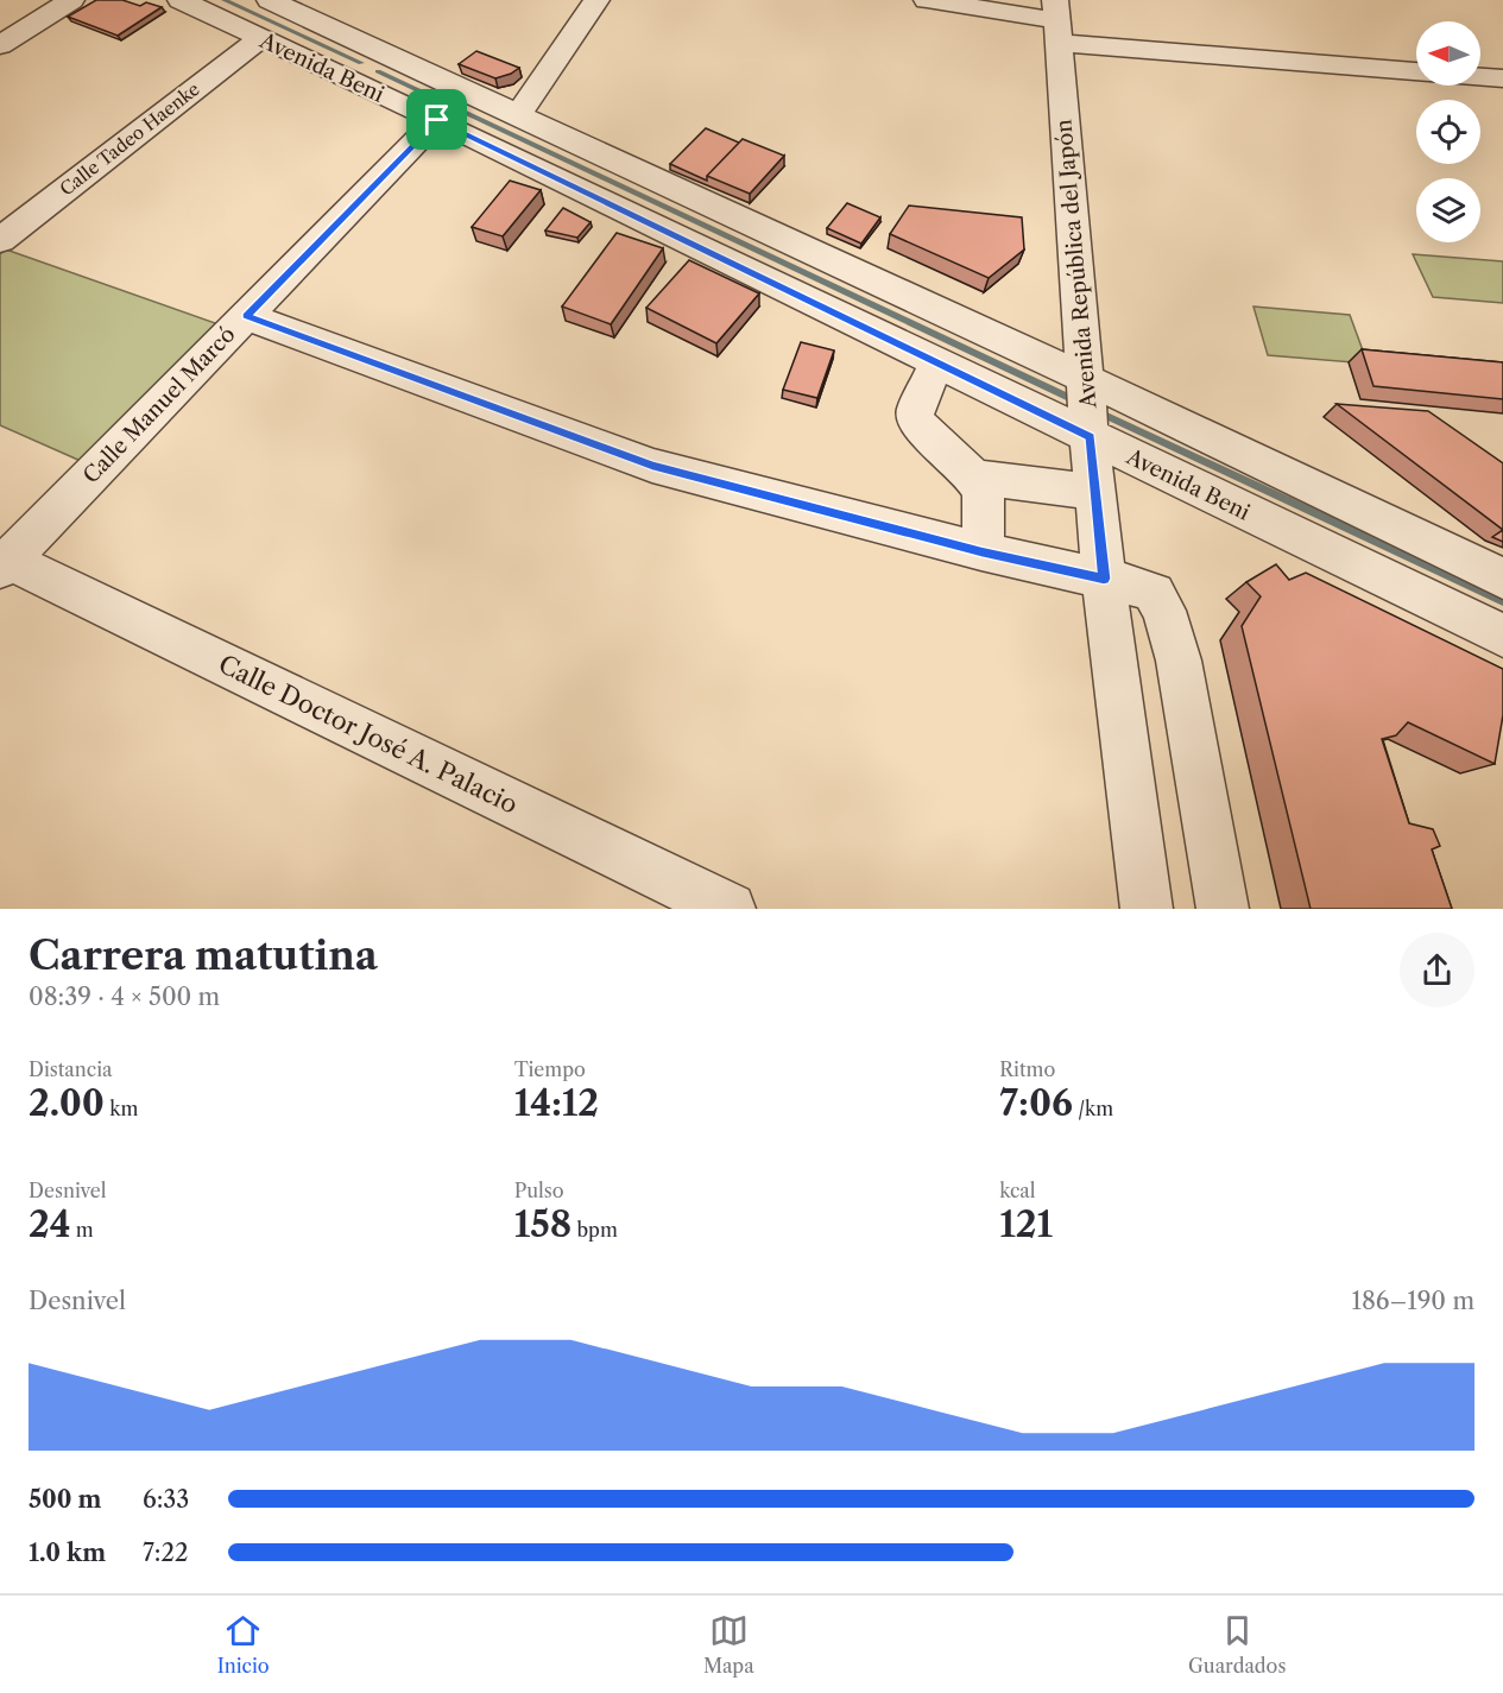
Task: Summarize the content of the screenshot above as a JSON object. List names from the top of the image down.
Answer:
{
  "streets": {
    "street": [
      "Avenida Beni",
      "Calle Tadeo Haenke",
      "Avenida República del Japón",
      "Calle Manuel Marcó",
      "Calle Doctor José A. Palacio"
    ]
  },
  "crossings": [
    ["Avenida Beni", "Calle Tadeo Haenke"],
    ["Avenida Beni", "Avenida República del Japón"],
    ["Avenida Beni", "Calle Manuel Marcó"],
    ["Calle Manuel Marcó", "Calle Doctor José A. Palacio"]
  ],
  "north": "left",
  "page": {
    "heading": ["Carrera matutina", "08:39 · 4 × 500 m"],
    "stats": [
      ["Distancia", "2.00 km"],
      ["Tiempo", "14:12"],
      ["Ritmo", "7:06 /km"],
      ["Desnivel", "24 m"],
      ["Pulso", "158 bpm"],
      ["kcal", "121"]
    ],
    "chart": ["Desnivel", "186–190 m"],
    "list": [
      {
        "name": "500 m",
        "note": "6:33"
      },
      {
        "name": "1.0 km",
        "note": "7:22"
      }
    ],
    "tabs": ["Inicio", "Mapa", "Guardados"]
  }
}
